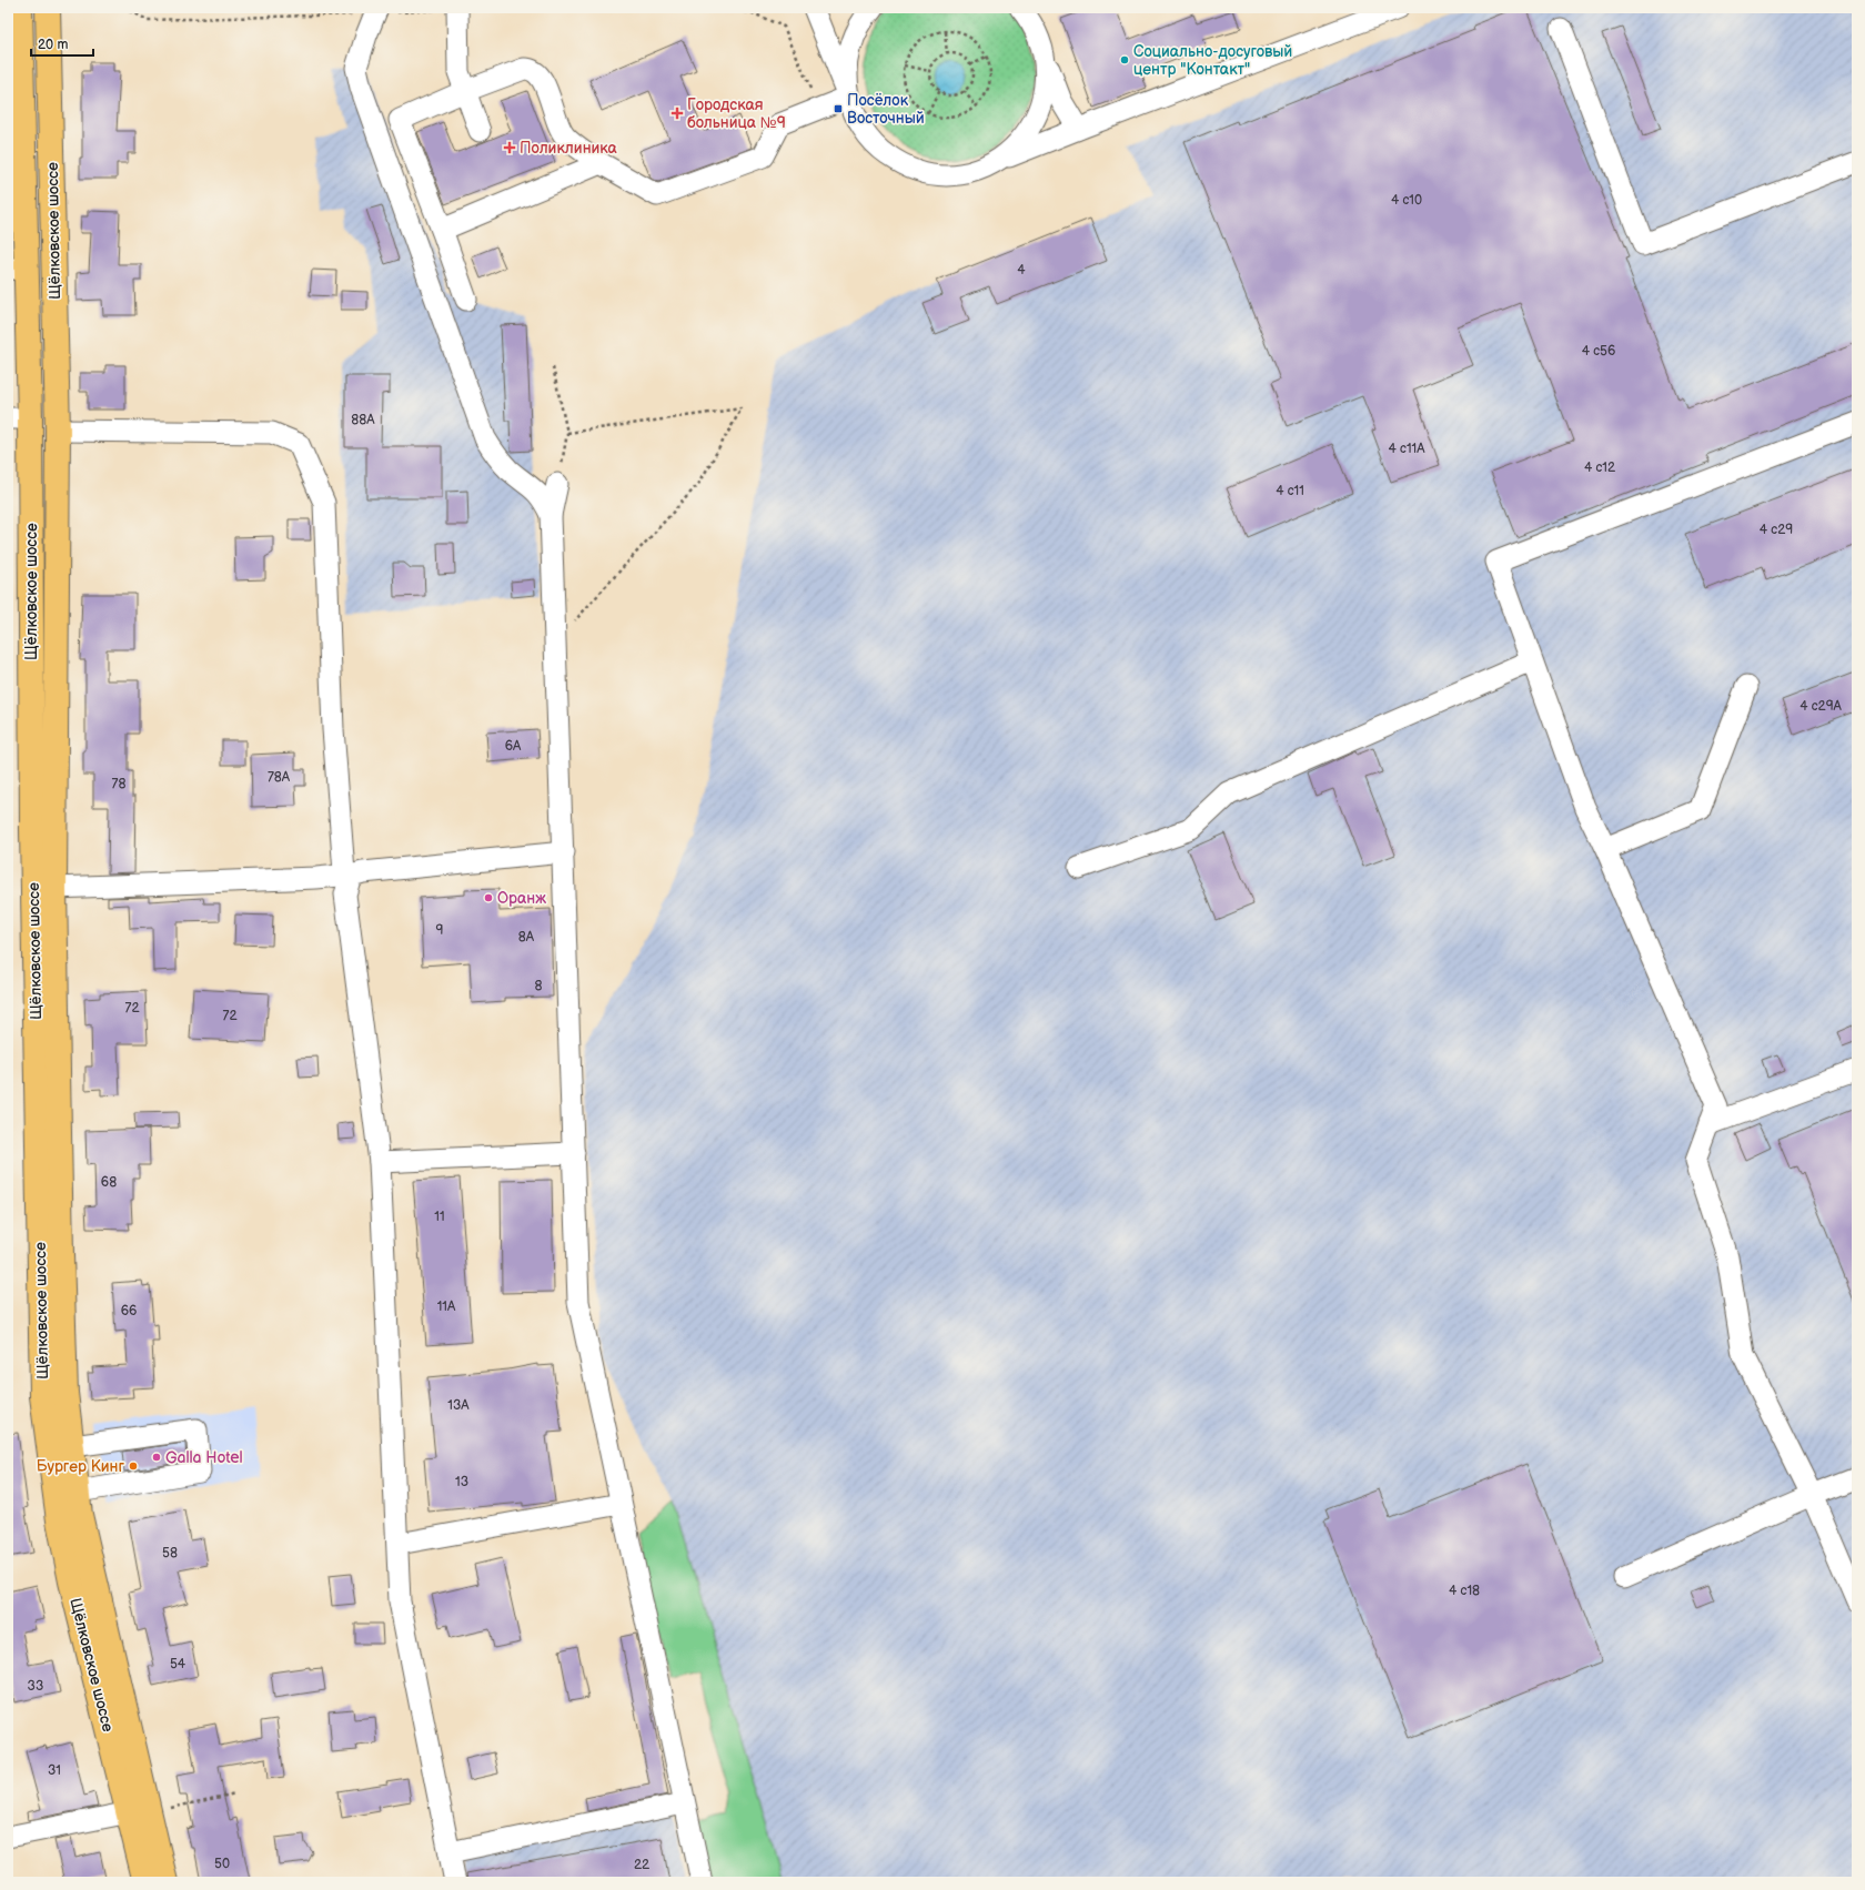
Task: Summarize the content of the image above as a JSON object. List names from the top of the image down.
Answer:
{
  "streets": {
    "main road": ["Щёлковское шоссе"]
  },
  "places": {
    "other": [
      "Социально-досуговый центр \"Контакт\"",
      "Оранж",
      "Galla Hotel",
      "Бургер Кинг"
    ],
    "transit": ["Посёлок Восточный"],
    "health": ["Городская больница №9", "Поликлиника"]
  },
  "house_numbers": [
    "4 с10",
    "4",
    "4 с56",
    "88А",
    "4 с11А",
    "4 с12",
    "4 с11",
    "4 с29",
    "4 с29А",
    "6А",
    "78А",
    "78",
    "9",
    "8А",
    "8",
    "72",
    "72",
    "68",
    "11",
    "11А",
    "66",
    "13А",
    "13",
    "58",
    "4 с18",
    "54",
    "33",
    "31",
    "50",
    "22"
  ],
  "scale_bar": "20 m"
}
